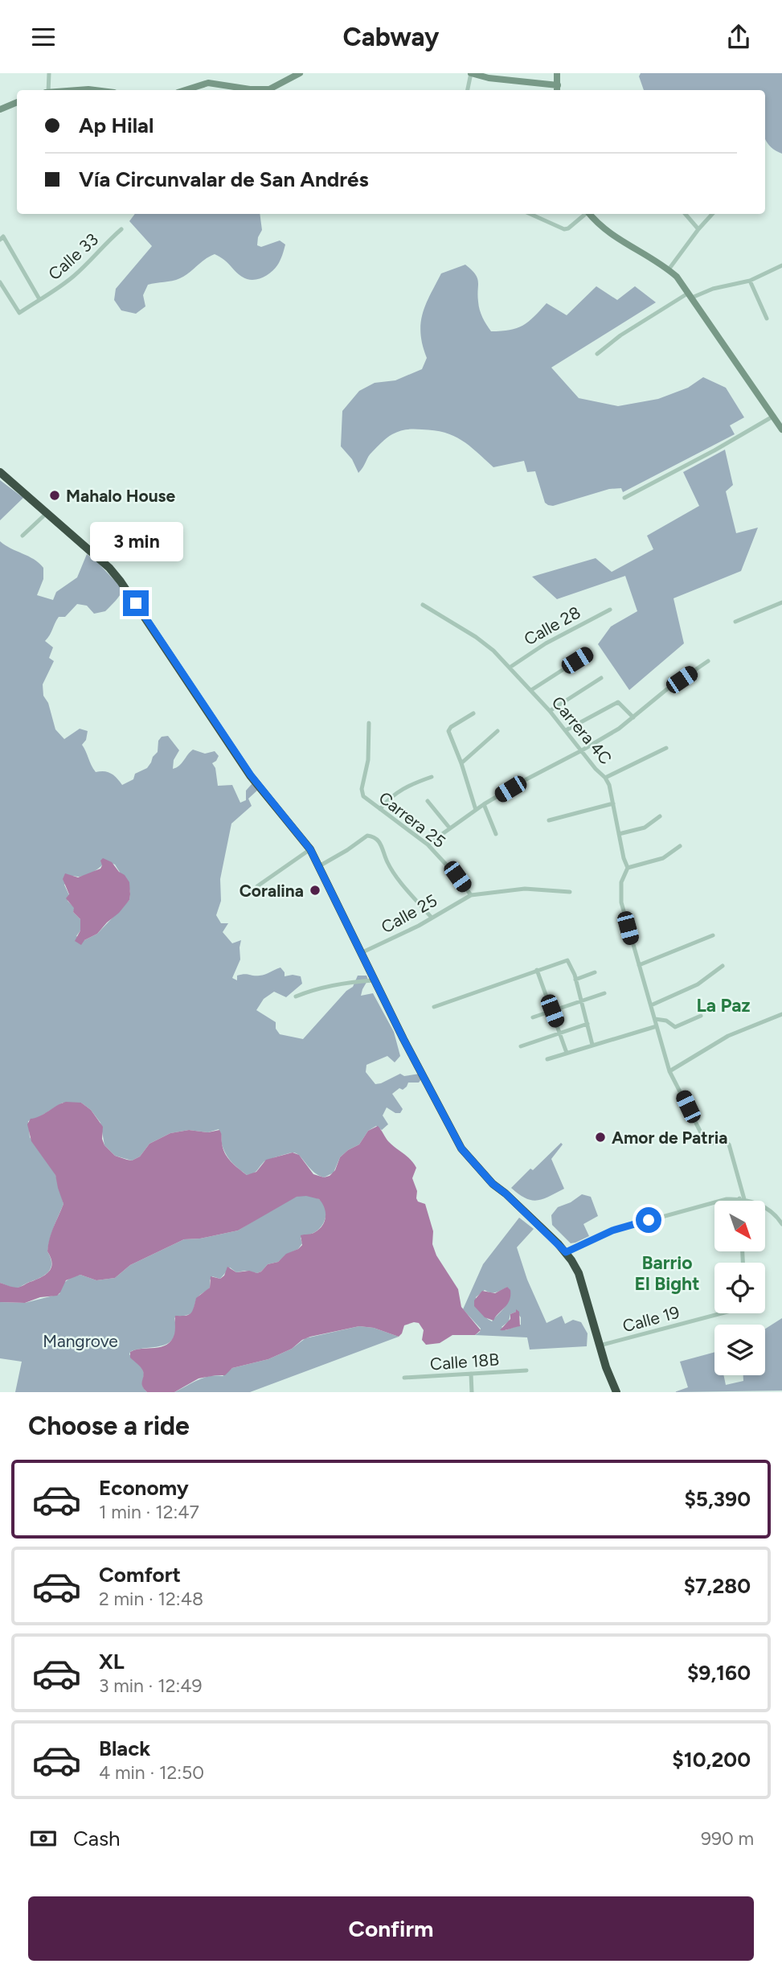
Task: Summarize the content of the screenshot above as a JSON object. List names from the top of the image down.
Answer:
{
  "streets": {
    "street": [
      "Calle 33",
      "Calle 28",
      "Carrera 4C",
      "Carrera 25",
      "Calle 25",
      "Calle 19",
      "Calle 18B"
    ]
  },
  "crossings": [
    ["Calle 28", "Carrera 4C"],
    ["Carrera 25", "Calle 25"]
  ],
  "districts": ["La Paz", "Barrio El Bight"],
  "parks": ["Mangrove"],
  "places": ["Mahalo House", "Coralina", "Amor de Patria"],
  "north": "bottom right",
  "page": {
    "header": "Cabway",
    "banner": ["Ap Hilal", "Vía Circunvalar de San Andrés"],
    "bubble": "3 min",
    "heading": "Choose a ride",
    "list": [
      {
        "name": "Economy",
        "note": "1 min · 12:47",
        "value": "$5,390"
      },
      {
        "name": "Comfort",
        "note": "2 min · 12:48",
        "value": "$7,280"
      },
      {
        "name": "XL",
        "note": "3 min · 12:49",
        "value": "$9,160"
      },
      {
        "name": "Black",
        "note": "4 min · 12:50",
        "value": "$10,200"
      }
    ],
    "pay": ["Cash", "990 m"],
    "buttons": "Confirm"
  }
}
